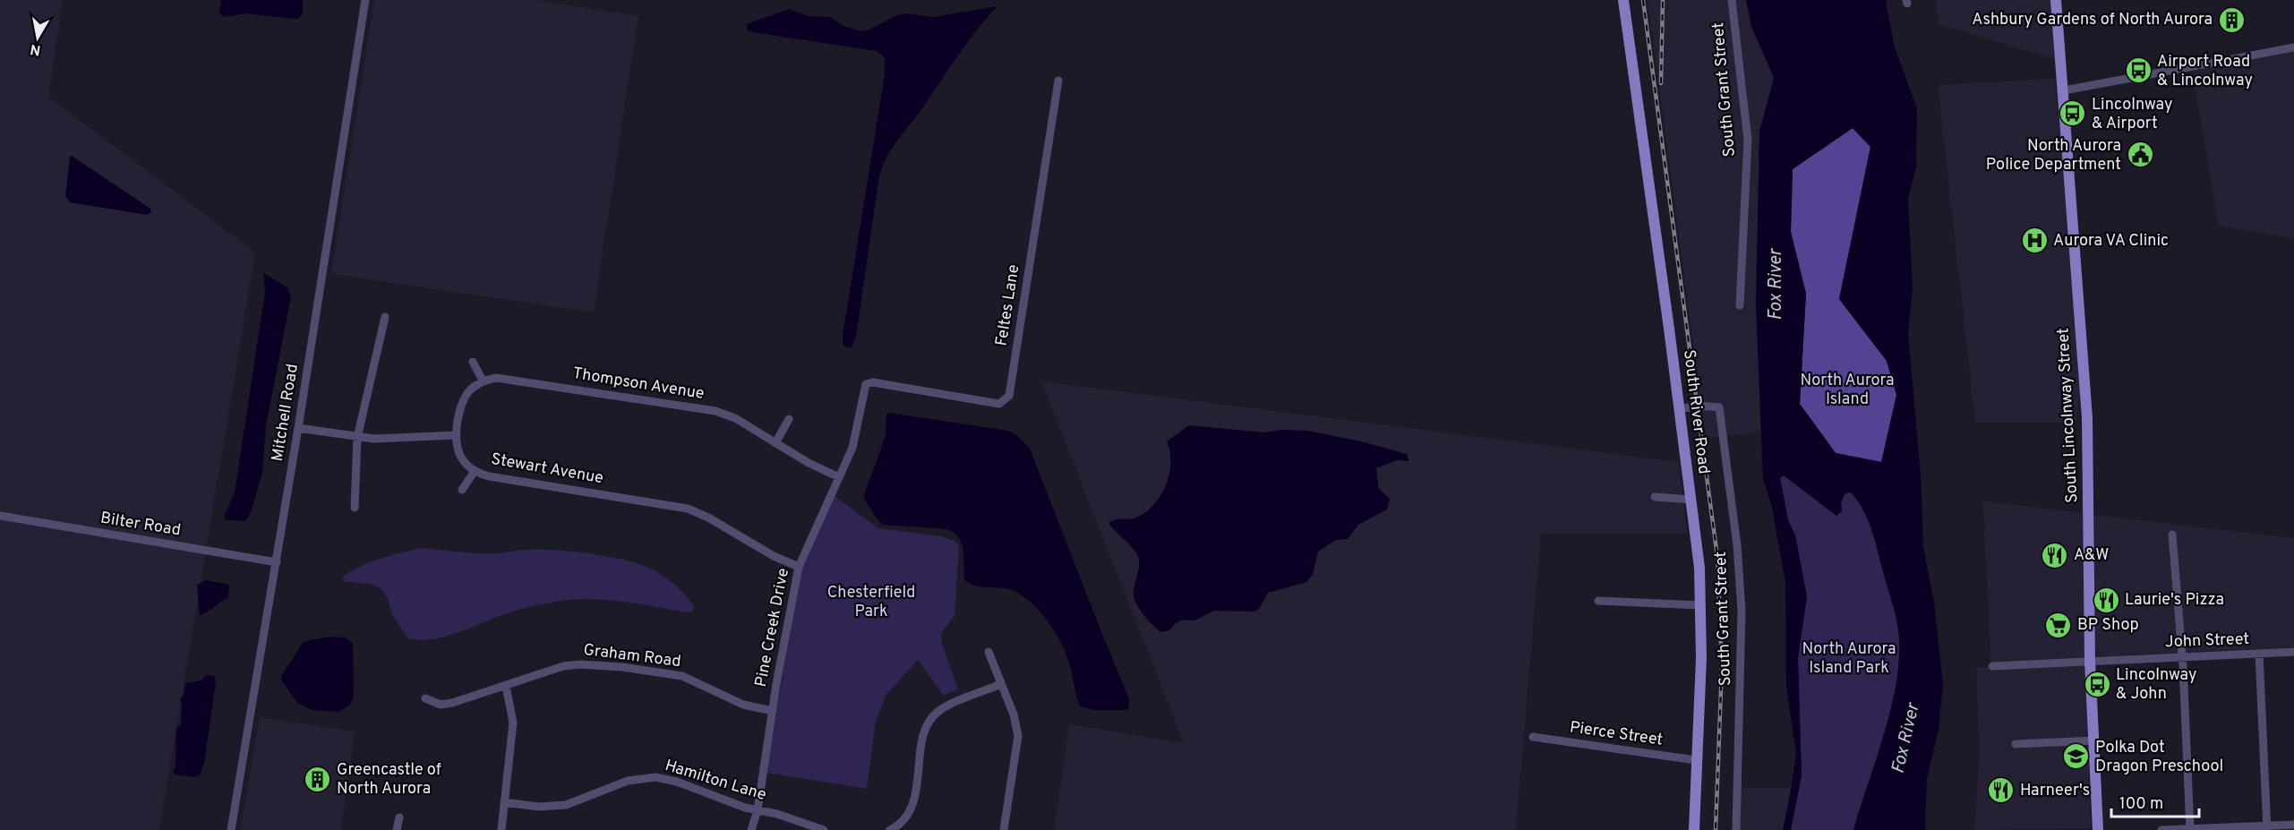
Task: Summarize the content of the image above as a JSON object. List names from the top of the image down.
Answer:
{
  "streets": {
    "main road": ["South River Road", "South Lincolnway Street"],
    "street": [
      "South Grant Street",
      "Feltes Lane",
      "Thompson Avenue",
      "Mitchell Road",
      "Stewart Avenue",
      "Bilter Road",
      "Pine Creek Drive",
      "John Street",
      "Graham Road",
      "Pierce Street",
      "Hamilton Lane"
    ]
  },
  "crossings": [
    ["South Grant Street", "South River Road"],
    ["Feltes Lane", "Pine Creek Drive"],
    ["Thompson Avenue", "Pine Creek Drive"],
    ["South River Road", "Pierce Street"],
    ["Mitchell Road", "Bilter Road"],
    ["South Lincolnway Street", "John Street"],
    ["Stewart Avenue", "Pine Creek Drive"],
    ["Pine Creek Drive", "Graham Road"],
    ["Pine Creek Drive", "Hamilton Lane"]
  ],
  "water": ["Fox River"],
  "parks": ["North Aurora Island", "Chesterfield Park", "North Aurora Island Park"],
  "places": {
    "building": ["Ashbury Gardens of North Aurora", "Greencastle of North Aurora"],
    "bus stop": ["Airport Road & Lincolnway", "Lincolnway & Airport", "Lincolnway & John"],
    "public building": ["North Aurora Police Department"],
    "hospital": ["Aurora VA Clinic"],
    "restaurant": ["A&W", "Laurie's Pizza", "Harneer's"],
    "supermarket": ["BP Shop"],
    "school or university": ["Polka Dot Dragon Preschool"]
  },
  "scale_bar": "100 m",
  "north": "bottom"
}
